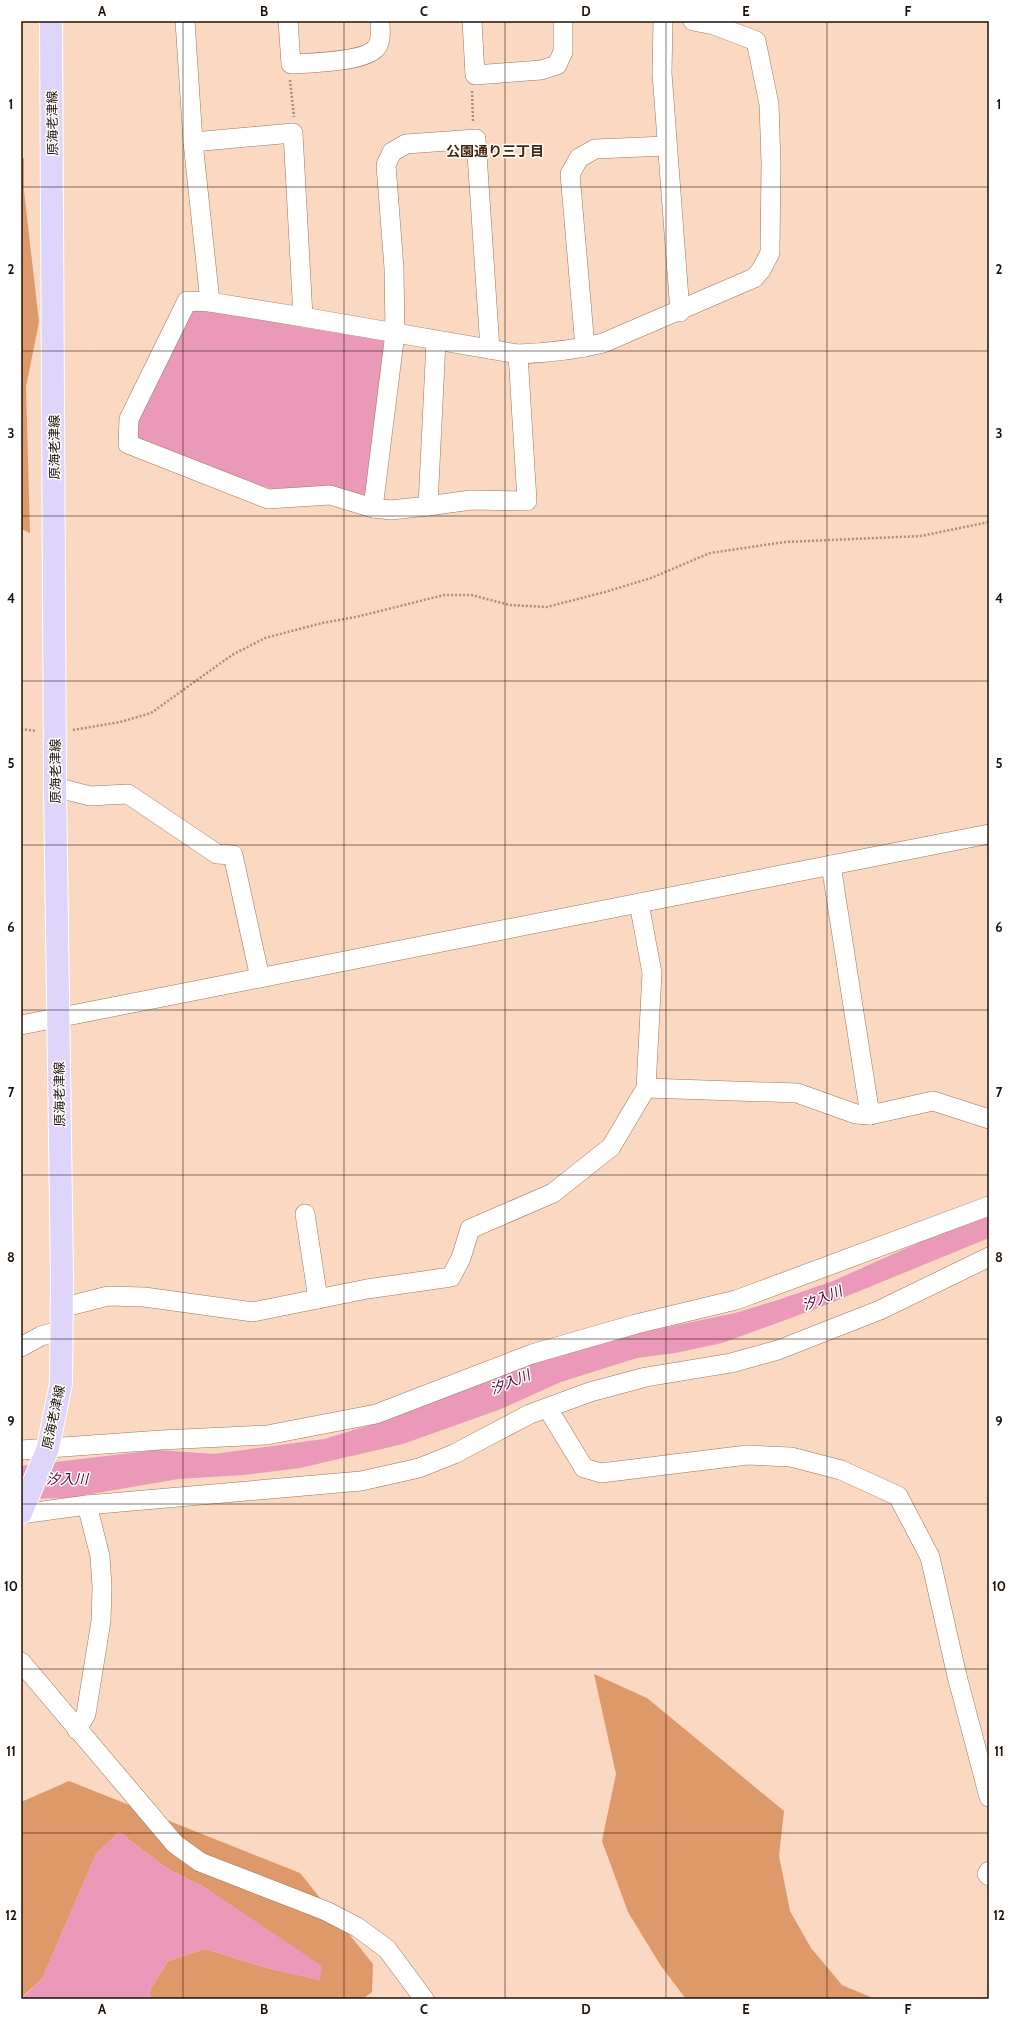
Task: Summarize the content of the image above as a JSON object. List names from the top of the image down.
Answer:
{
  "streets": {
    "main road": ["原海老津線"]
  },
  "districts": ["公園通り三丁目"],
  "water": ["汐入川"],
  "grid": {
    "columns": [
      "A",
      "B",
      "C",
      "D",
      "E",
      "F"
    ],
    "rows": [
      "1",
      "2",
      "3",
      "4",
      "5",
      "6",
      "7",
      "8",
      "9",
      "10",
      "11",
      "12"
    ]
  }
}
